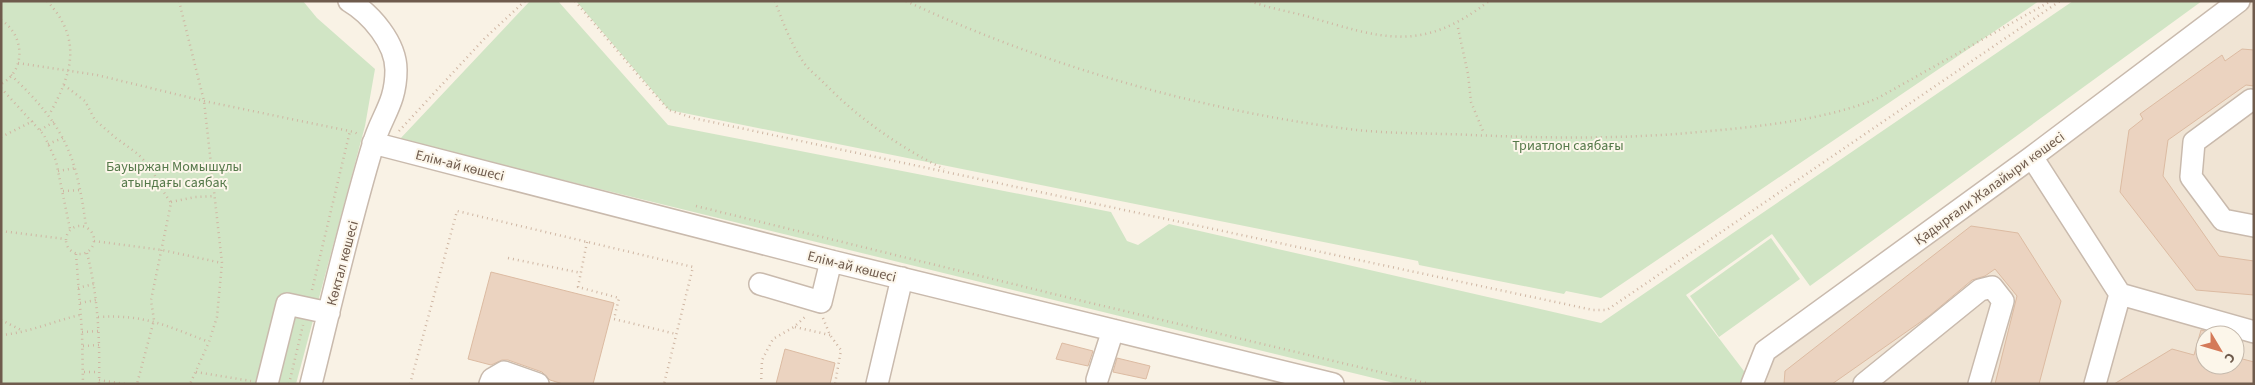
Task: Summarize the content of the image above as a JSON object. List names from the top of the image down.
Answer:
{
  "streets": {
    "street": ["Елім-ай көшесі", "Қадырғали Жалайыри көшесі", "Көктал көшесі"]
  },
  "crossings": [
    ["Елім-ай көшесі", "Көктал көшесі"]
  ],
  "parks": ["Триатлон саябағы", "Бауыржан Момышұлы атындағы саябақ"],
  "north": "bottom right"
}
